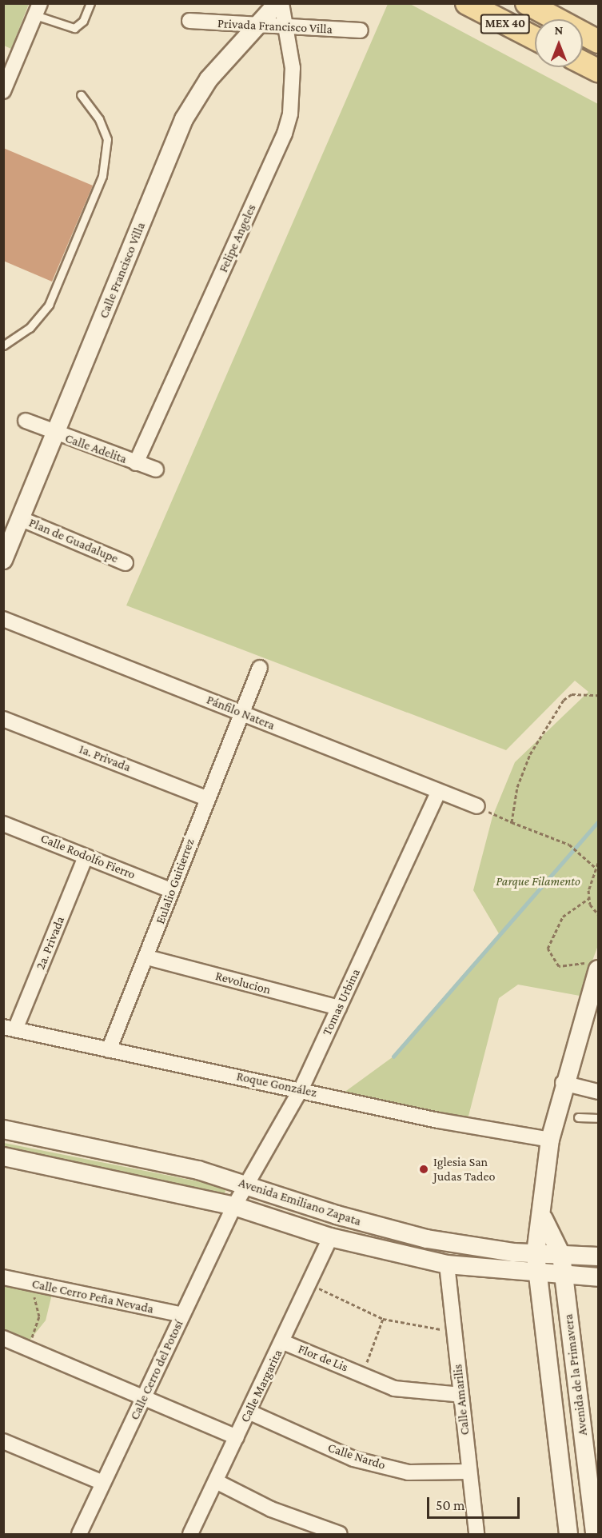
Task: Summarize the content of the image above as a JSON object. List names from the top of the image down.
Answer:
{
  "streets": {
    "main road": ["MEX 40"],
    "street": [
      "Privada Francisco Villa",
      "Felipe Angeles",
      "Calle Francisco Villa",
      "Calle Adelita",
      "Plan de Guadalupe",
      "Pánfilo Natera",
      "1a. Privada",
      "Calle Rodolfo Fierro",
      "Eulalio Guitierrez",
      "2a. Privada",
      "Revolucion",
      "Tomas Urbina",
      "Roque González",
      "Avenida Emiliano Zapata",
      "Calle Cerro Peña Nevada",
      "Flor de Lis",
      "Calle Cerro del Potosí",
      "Avenida de la Primavera",
      "Calle Margarita",
      "Calle Amarilis",
      "Calle Nardo"
    ]
  },
  "crossings": [
    ["Privada Francisco Villa", "Felipe Angeles"],
    ["Privada Francisco Villa", "Calle Francisco Villa"],
    ["Felipe Angeles", "Calle Adelita"],
    ["Calle Francisco Villa", "Calle Adelita"],
    ["Calle Francisco Villa", "Plan de Guadalupe"],
    ["Pánfilo Natera", "Eulalio Guitierrez"],
    ["Pánfilo Natera", "Tomas Urbina"],
    ["1a. Privada", "Eulalio Guitierrez"],
    ["Calle Rodolfo Fierro", "Eulalio Guitierrez"],
    ["Calle Rodolfo Fierro", "2a. Privada"],
    ["Eulalio Guitierrez", "Revolucion"],
    ["Eulalio Guitierrez", "Roque González"],
    ["2a. Privada", "Roque González"],
    ["Revolucion", "Tomas Urbina"],
    ["Tomas Urbina", "Roque González"],
    ["Tomas Urbina", "Avenida Emiliano Zapata"],
    ["Tomas Urbina", "Calle Cerro del Potosí"],
    ["Roque González", "Avenida de la Primavera"],
    ["Avenida Emiliano Zapata", "Calle Cerro del Potosí"],
    ["Avenida Emiliano Zapata", "Avenida de la Primavera"],
    ["Avenida Emiliano Zapata", "Calle Margarita"],
    ["Avenida Emiliano Zapata", "Calle Amarilis"],
    ["Calle Cerro Peña Nevada", "Calle Cerro del Potosí"],
    ["Flor de Lis", "Calle Margarita"],
    ["Flor de Lis", "Calle Amarilis"],
    ["Calle Margarita", "Calle Nardo"],
    ["Calle Amarilis", "Calle Nardo"]
  ],
  "parks": ["Parque Filamento"],
  "places": ["Iglesia San Judas Tadeo"],
  "scale_bar": "50 m",
  "north": "top"
}
